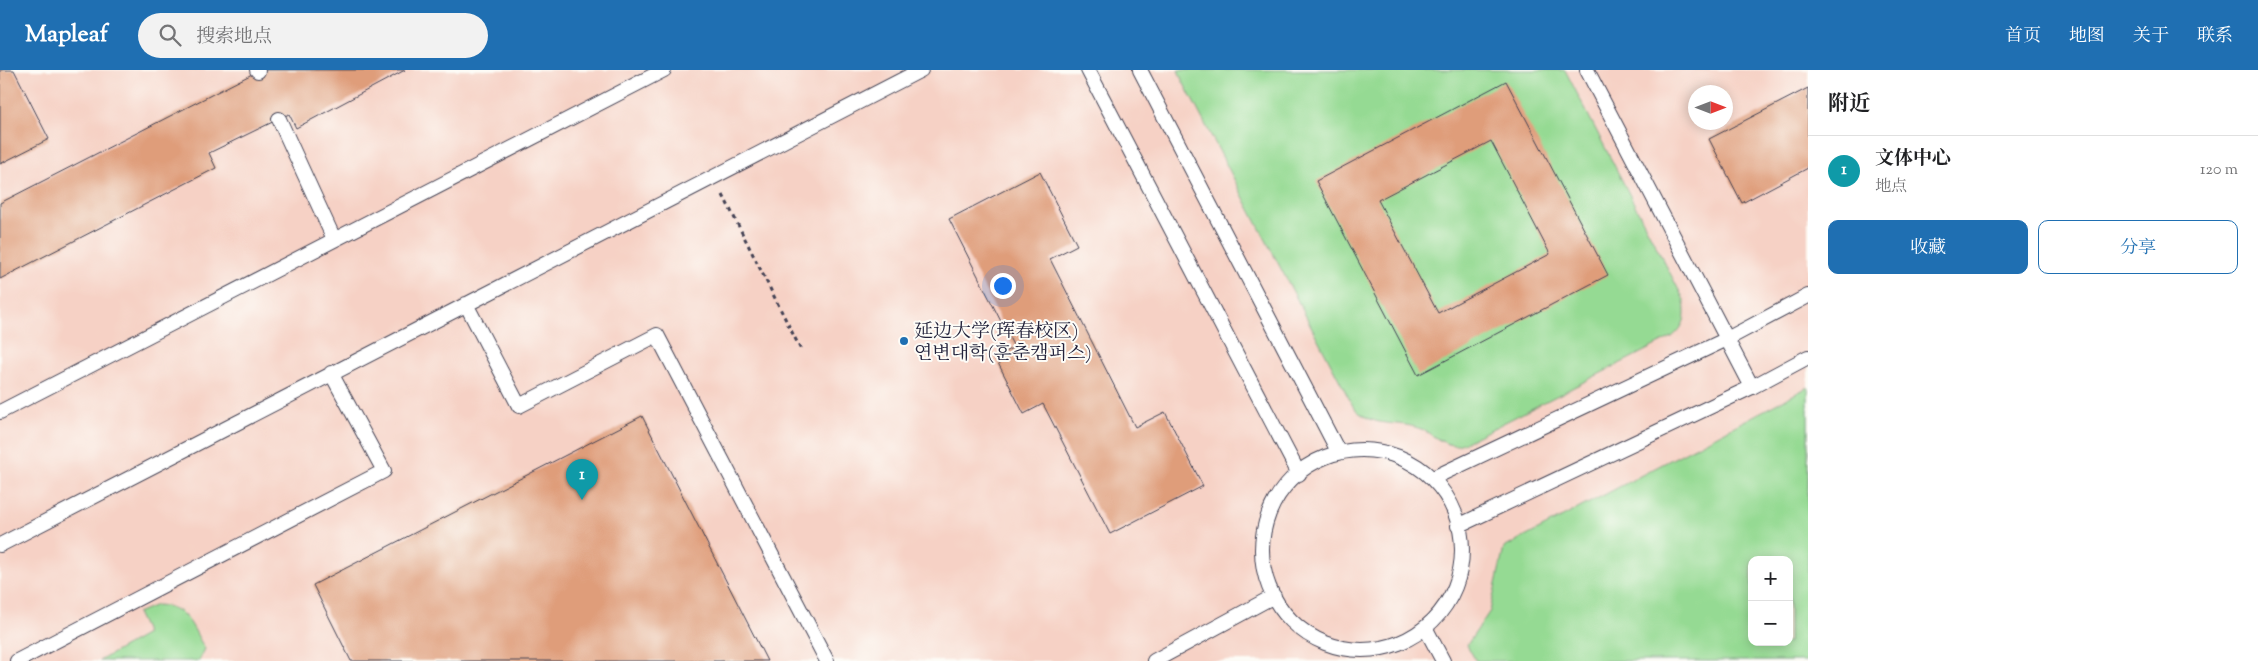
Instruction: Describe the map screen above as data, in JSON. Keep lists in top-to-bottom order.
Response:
{
  "places": ["延边大学(珲春校区) 연변대학(훈춘캠퍼스)"],
  "north": "right",
  "page": {
    "header": "Mapleaf",
    "search": "搜索地点",
    "nav": [
      "首页",
      "地图",
      "关于",
      "联系"
    ],
    "heading": "附近",
    "list": [
      {
        "mark": "1",
        "name": "文体中心",
        "note": "地点",
        "value": "120 m"
      }
    ],
    "buttons": ["收藏", "分享"],
    "pins": "1",
    "map_buttons": ["+", "−"]
  }
}
